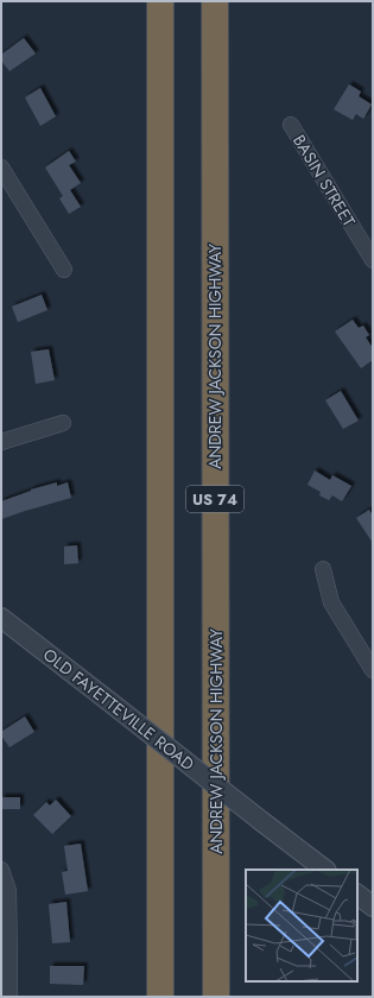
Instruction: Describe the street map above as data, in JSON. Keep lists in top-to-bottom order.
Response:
{
  "streets": {
    "highway": ["ANDREW JACKSON HIGHWAY", "US 74"],
    "street": ["BASIN STREET", "OLD FAYETTEVILLE ROAD"]
  }
}
